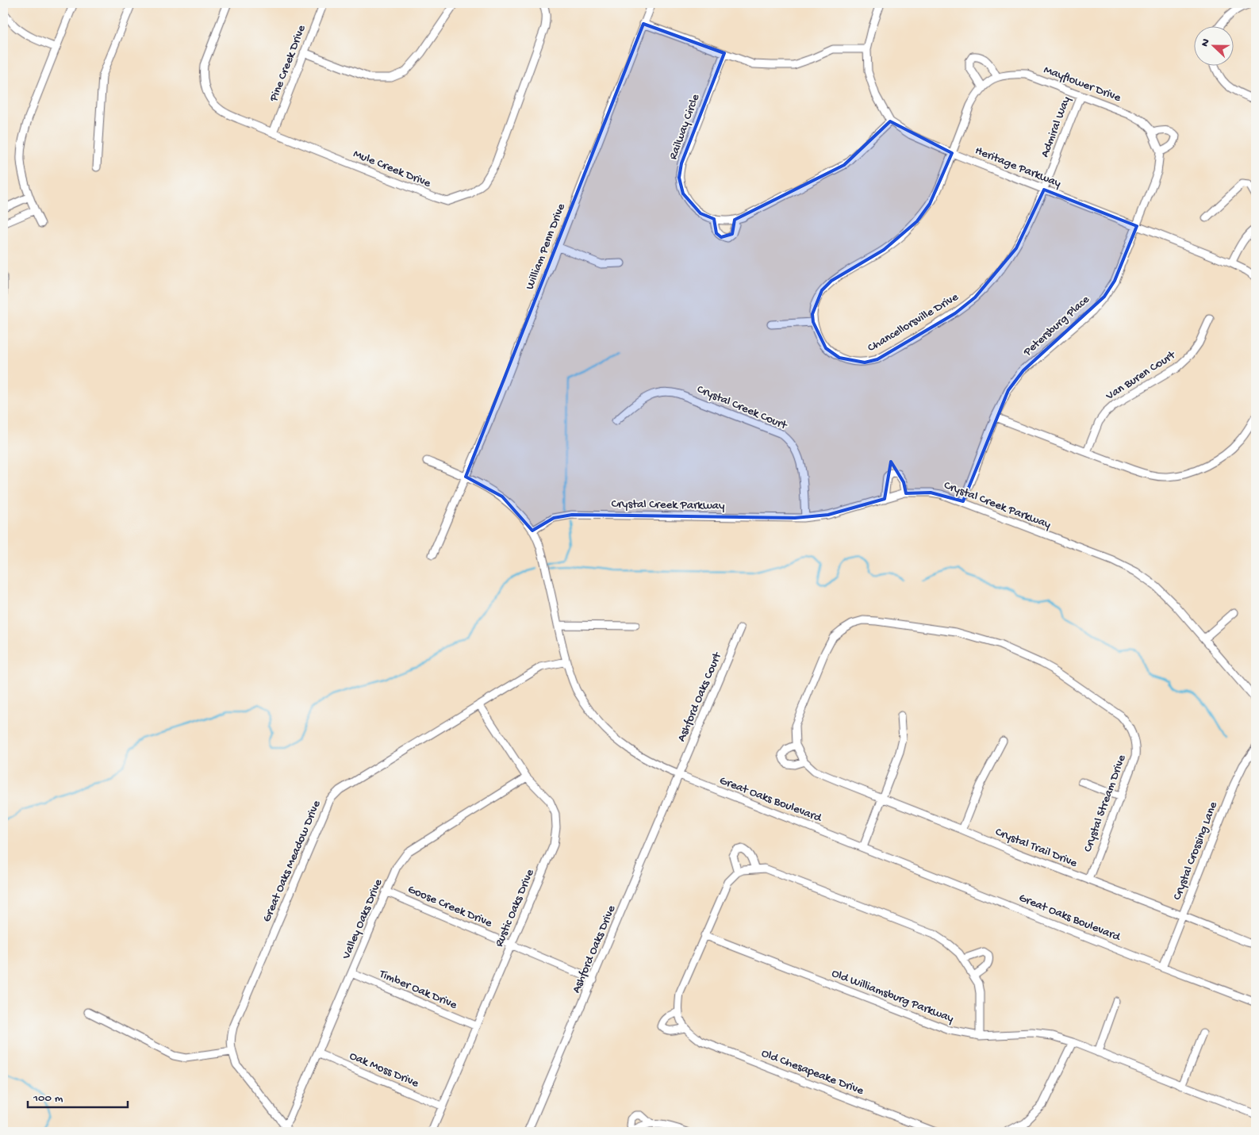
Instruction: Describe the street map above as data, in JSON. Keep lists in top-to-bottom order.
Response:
{
  "streets": {
    "street": [
      "Pine Creek Drive",
      "Mayflower Drive",
      "Railway Circle",
      "Admiral Way",
      "Heritage Parkway",
      "Mule Creek Drive",
      "William Penn Drive",
      "Chancellorsville Drive",
      "Petersburg Place",
      "Van Buren Court",
      "Crystal Creek Court",
      "Crystal Creek Parkway",
      "Ashford Oaks Court",
      "Great Oaks Boulevard",
      "Crystal Stream Drive",
      "Crystal Trail Drive",
      "Crystal Crossing Lane",
      "Great Oaks Meadow Drive",
      "Goose Creek Drive",
      "Rustic Oaks Drive",
      "Valley Oaks Drive",
      "Ashford Oaks Drive",
      "Timber Oak Drive",
      "Old Williamsburg Parkway",
      "Oak Moss Drive",
      "Old Chesapeake Drive"
    ]
  },
  "crossings": [
    ["Pine Creek Drive", "Mule Creek Drive"],
    ["Mayflower Drive", "Admiral Way"],
    ["Mayflower Drive", "Heritage Parkway"],
    ["Mayflower Drive", "Petersburg Place"],
    ["Railway Circle", "Heritage Parkway"],
    ["Admiral Way", "Heritage Parkway"],
    ["Admiral Way", "Chancellorsville Drive"],
    ["Heritage Parkway", "Chancellorsville Drive"],
    ["Heritage Parkway", "Petersburg Place"],
    ["William Penn Drive", "Great Oaks Boulevard"],
    ["Petersburg Place", "Crystal Creek Parkway"],
    ["Crystal Creek Court", "Crystal Creek Parkway"],
    ["Crystal Creek Parkway", "Great Oaks Boulevard"],
    ["Ashford Oaks Court", "Great Oaks Boulevard"],
    ["Ashford Oaks Court", "Ashford Oaks Drive"],
    ["Great Oaks Boulevard", "Crystal Crossing Lane"],
    ["Great Oaks Boulevard", "Great Oaks Meadow Drive"],
    ["Great Oaks Boulevard", "Ashford Oaks Drive"],
    ["Crystal Stream Drive", "Crystal Trail Drive"],
    ["Crystal Trail Drive", "Crystal Crossing Lane"],
    ["Great Oaks Meadow Drive", "Rustic Oaks Drive"],
    ["Great Oaks Meadow Drive", "Valley Oaks Drive"],
    ["Goose Creek Drive", "Rustic Oaks Drive"],
    ["Goose Creek Drive", "Valley Oaks Drive"],
    ["Goose Creek Drive", "Ashford Oaks Drive"],
    ["Rustic Oaks Drive", "Valley Oaks Drive"],
    ["Rustic Oaks Drive", "Timber Oak Drive"],
    ["Rustic Oaks Drive", "Oak Moss Drive"],
    ["Valley Oaks Drive", "Timber Oak Drive"],
    ["Valley Oaks Drive", "Oak Moss Drive"],
    ["Old Williamsburg Parkway", "Old Chesapeake Drive"]
  ],
  "scale_bar": "100 m",
  "north": "left"
}
